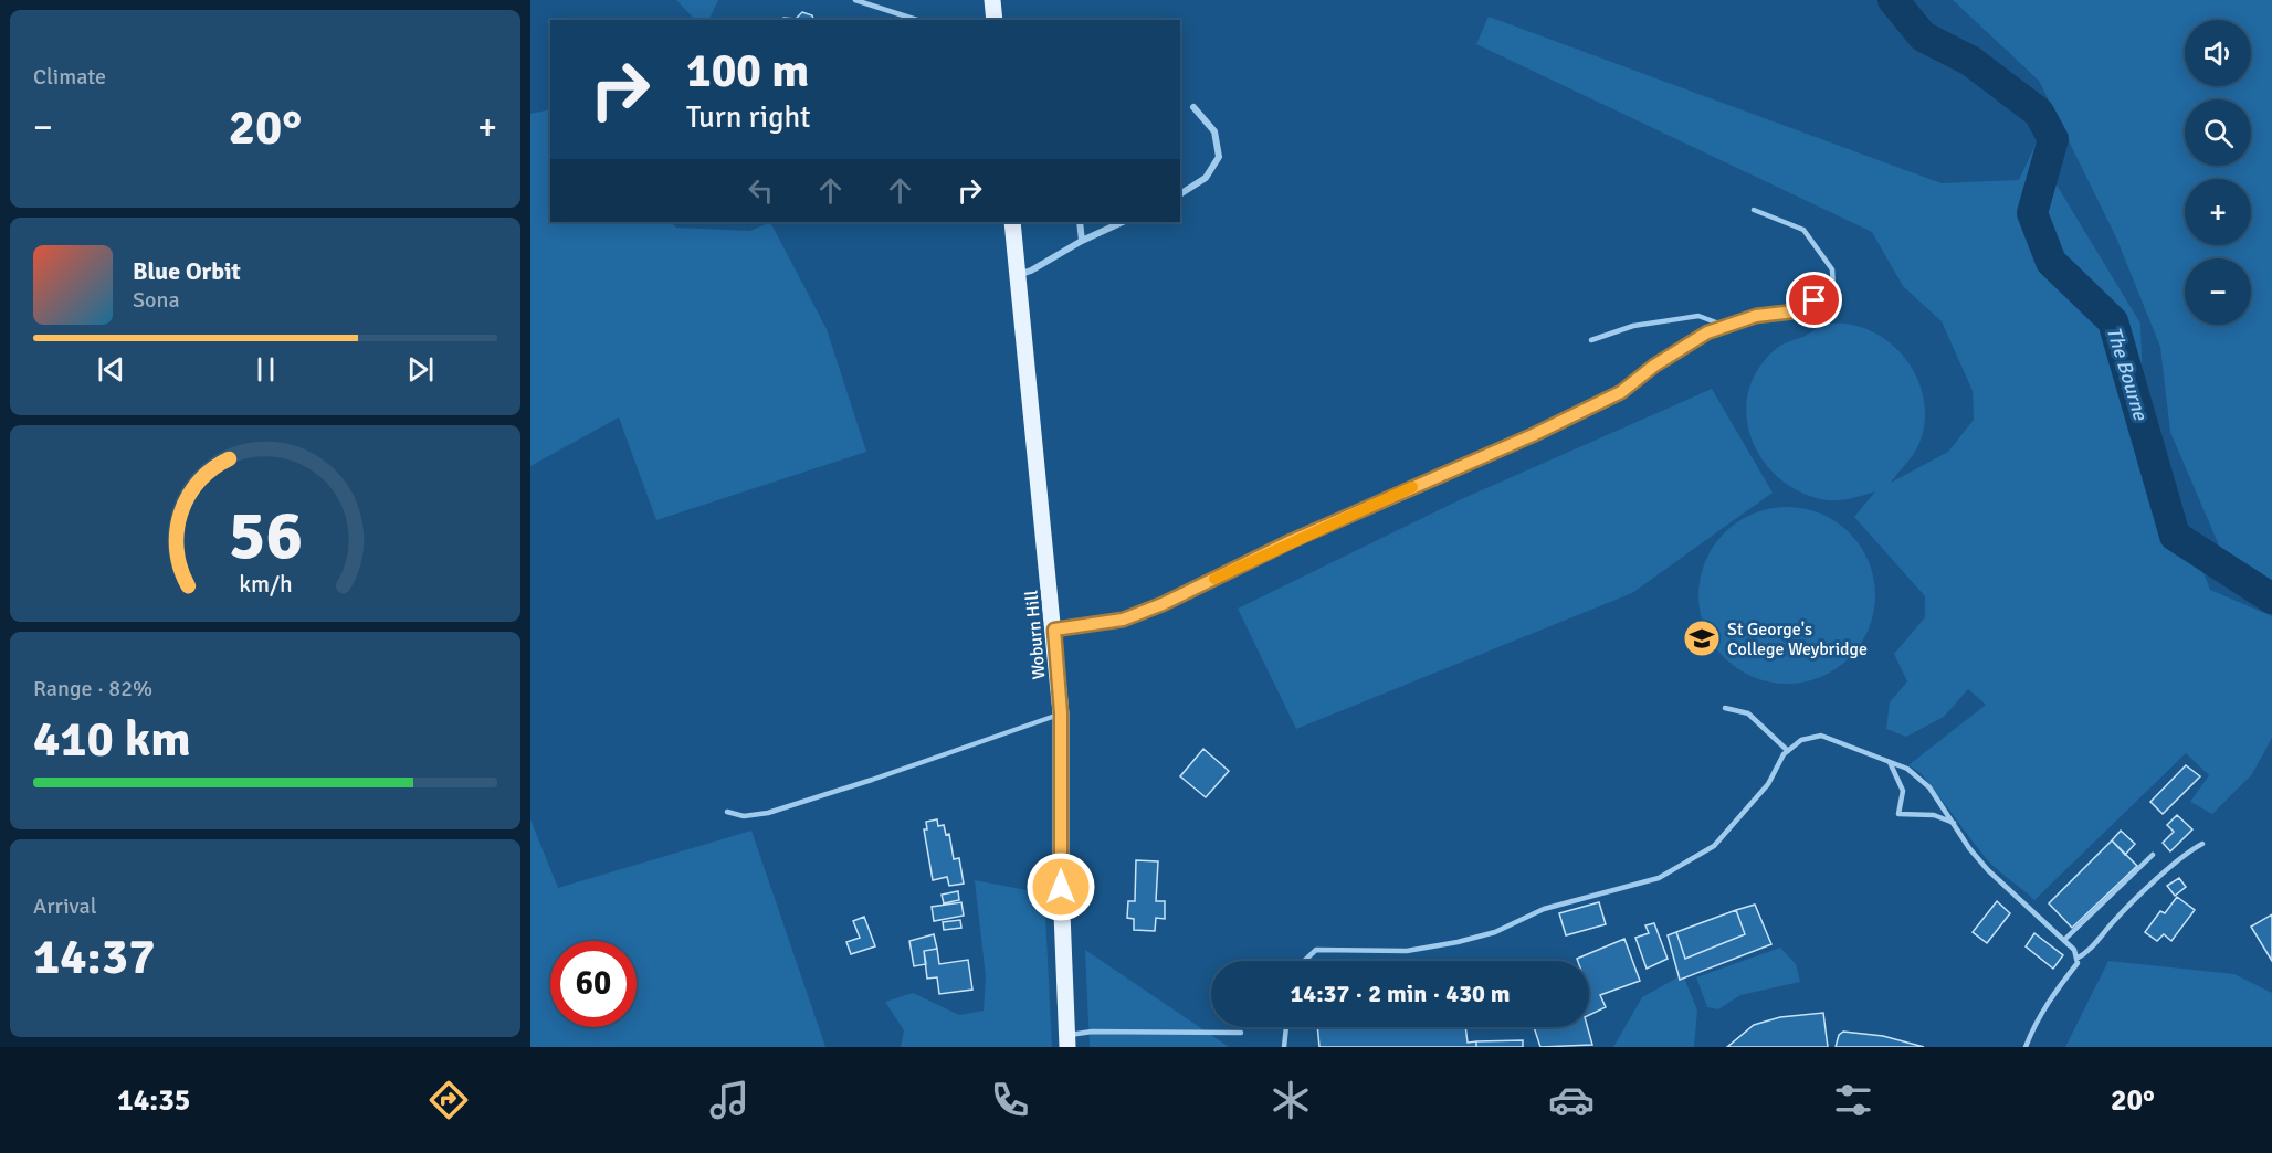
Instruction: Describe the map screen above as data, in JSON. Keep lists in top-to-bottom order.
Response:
{
  "streets": {
    "main road": ["Woburn Hill"]
  },
  "water": ["The Bourne"],
  "places": {
    "school or university": ["St George's College Weybridge"]
  },
  "page": {
    "tile": [
      "Climate",
      ["Range · 82%", "410 km"],
      ["Arrival", "14:37"]
    ],
    "map_buttons": ["+", "−"],
    "turn": ["100 m", "Turn right"],
    "heat": ["−", "20°", "+"],
    "song": ["Blue Orbit", "Sona"],
    "limit": "60",
    "trip": "14:37 · 2 min · 430 m",
    "tabs": ["14:35", "20°"],
    "gauge": ["56", "km/h"]
  }
}
